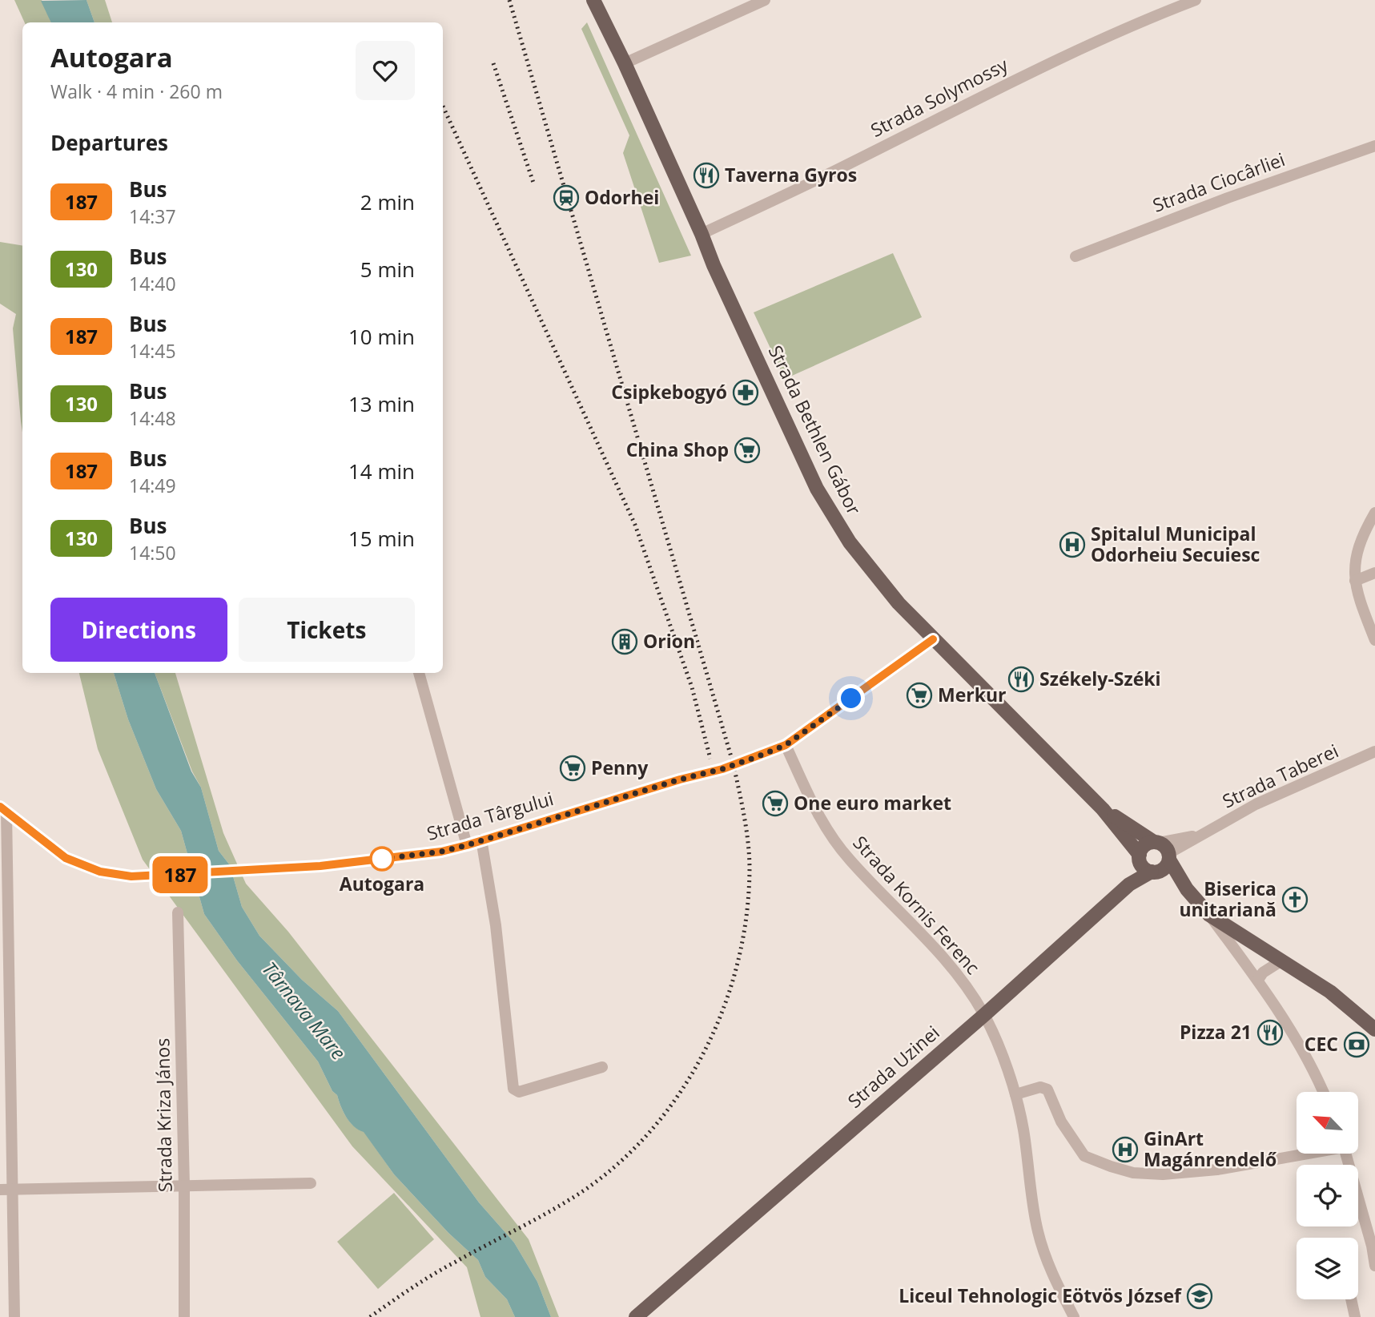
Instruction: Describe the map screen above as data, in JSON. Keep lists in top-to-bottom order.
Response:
{
  "streets": {
    "main road": ["Strada Bethlen Gábor", "Strada Uzinei"],
    "street": [
      "Strada Solymossy",
      "Strada Ciocârliei",
      "Strada Taberei",
      "Strada Târgului",
      "Strada Kornis Ferenc",
      "Strada Kriza János"
    ]
  },
  "crossings": [
    ["Strada Solymossy", "Strada Bethlen Gábor"],
    ["Strada Bethlen Gábor", "Strada Târgului"],
    ["Strada Târgului", "Strada Kornis Ferenc"],
    ["Strada Kornis Ferenc", "Strada Uzinei"]
  ],
  "water": ["Târnava Mare"],
  "places": {
    "restaurant": ["Taverna Gyros", "Székely-Széki", "Pizza 21"],
    "station": ["Odorhei"],
    "pharmacy": ["Csipkebogyó"],
    "supermarket": [
      "China Shop",
      "Merkur",
      "Penny",
      "One euro market"
    ],
    "hospital": ["Spitalul Municipal Odorheiu Secuiesc", "GinArt Magánrendelő"],
    "building": ["Orion"],
    "other": ["Autogara"],
    "church": ["Biserica unitariană"],
    "bank": ["CEC"],
    "school or university": ["Liceul Tehnologic Eötvös József"]
  },
  "lines": ["bus line 187"],
  "north": "top left",
  "page": {
    "on_map": "187",
    "heading": [
      ["Autogara", "Walk · 4 min · 260 m"],
      "Departures"
    ],
    "list": [
      {
        "mark": "187",
        "name": "Bus",
        "note": "14:37",
        "value": "2 min"
      },
      {
        "mark": "130",
        "name": "Bus",
        "note": "14:40",
        "value": "5 min"
      },
      {
        "mark": "187",
        "name": "Bus",
        "note": "14:45",
        "value": "10 min"
      },
      {
        "mark": "130",
        "name": "Bus",
        "note": "14:48",
        "value": "13 min"
      },
      {
        "mark": "187",
        "name": "Bus",
        "note": "14:49",
        "value": "14 min"
      },
      {
        "mark": "130",
        "name": "Bus",
        "note": "14:50",
        "value": "15 min"
      }
    ],
    "buttons": ["Directions", "Tickets"]
  }
}
